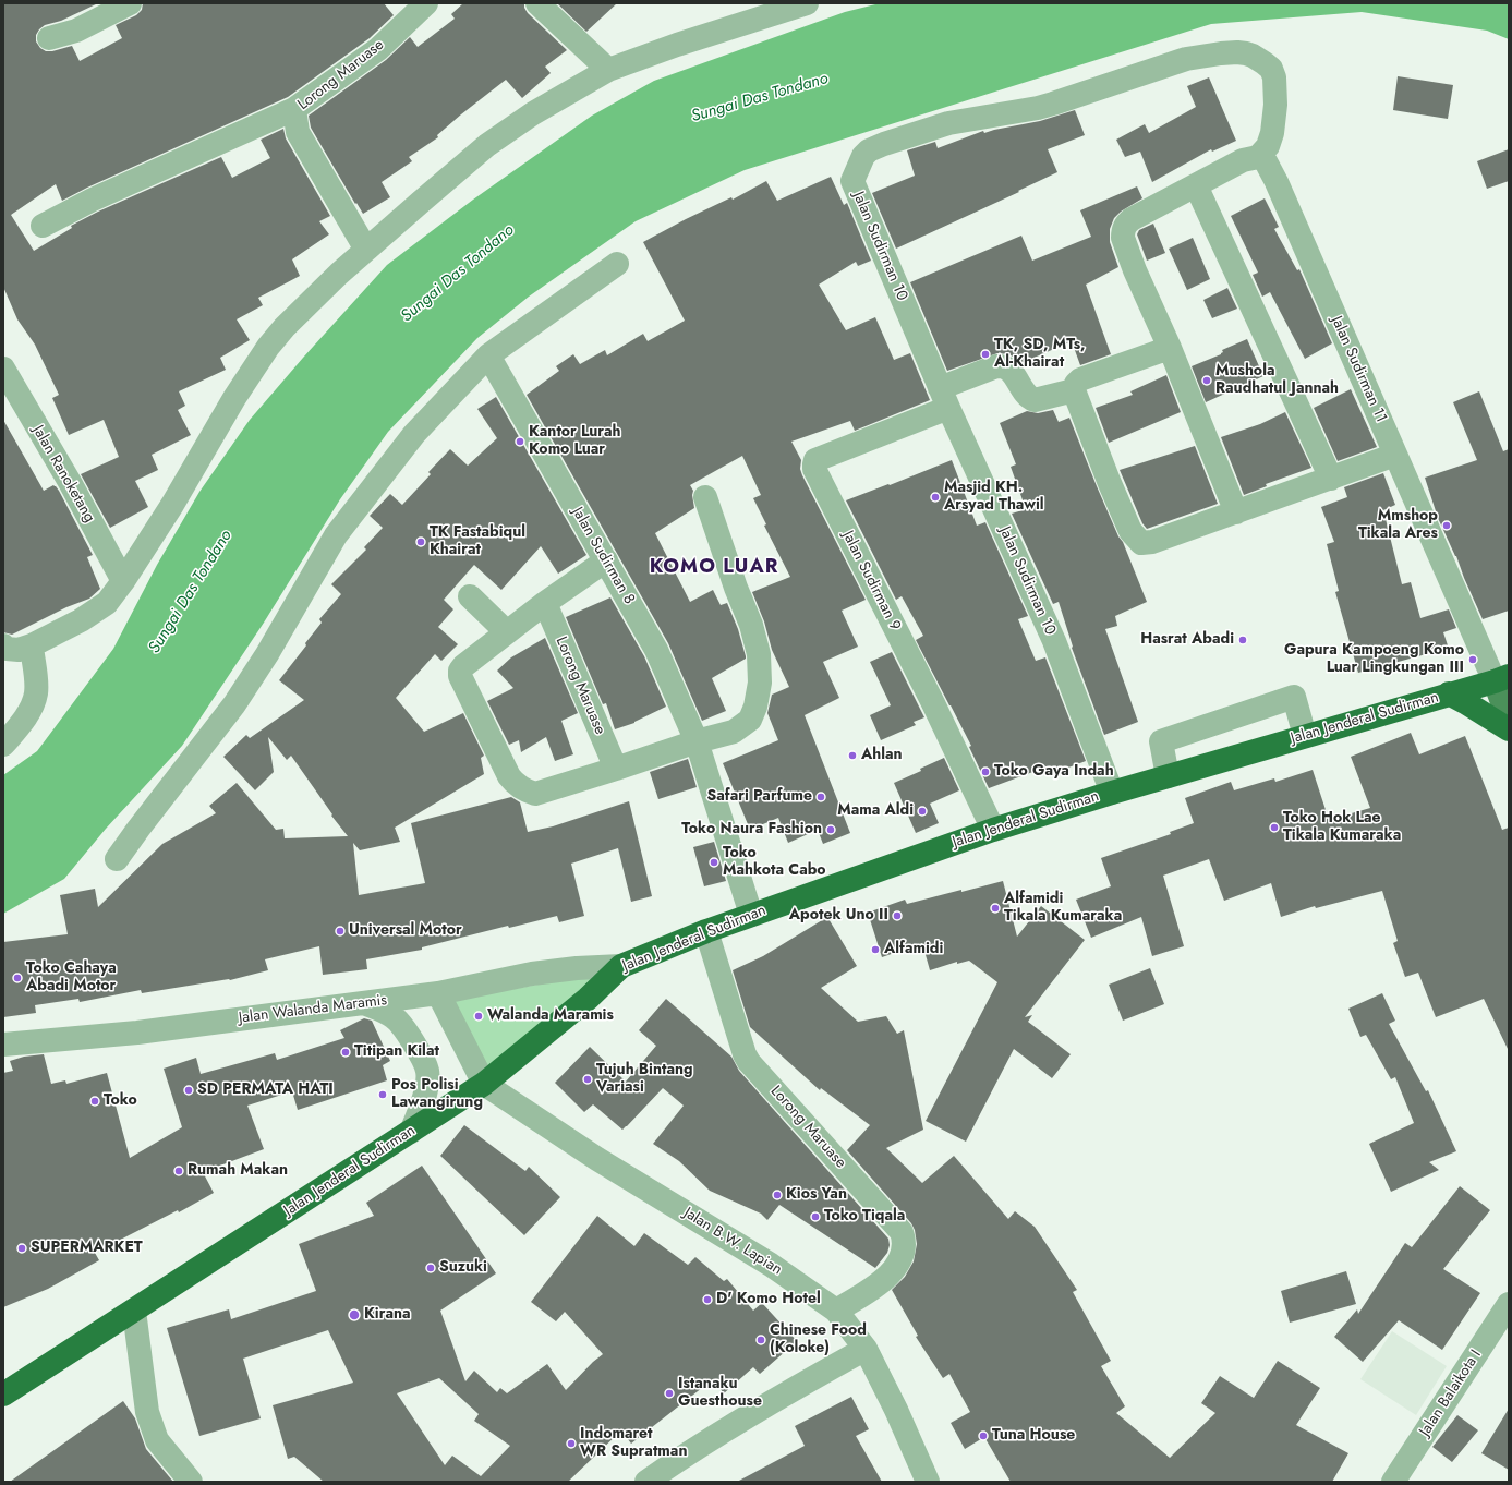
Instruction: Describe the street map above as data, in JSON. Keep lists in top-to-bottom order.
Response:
{
  "streets": {
    "highway": ["Jalan Jenderal Sudirman"],
    "street": [
      "Lorong Maruase",
      "Jalan Sudirman 10",
      "Jalan Sudirman 11",
      "Jalan Ranoketang",
      "Jalan Sudirman 8",
      "Jalan Sudirman 9",
      "Jalan Walanda Maramis",
      "Jalan B.W. Lapian",
      "Jalan Balaikota I"
    ]
  },
  "crossings": [
    ["Lorong Maruase", "Jalan Jenderal Sudirman"],
    ["Lorong Maruase", "Jalan B.W. Lapian"],
    ["Jalan Sudirman 10", "Jalan Sudirman 11"],
    ["Jalan Sudirman 10", "Jalan Sudirman 9"],
    ["Jalan Sudirman 10", "Jalan Jenderal Sudirman"],
    ["Jalan Sudirman 11", "Jalan Jenderal Sudirman"],
    ["Jalan Sudirman 8", "Jalan Jenderal Sudirman"],
    ["Jalan Sudirman 9", "Jalan Jenderal Sudirman"],
    ["Jalan Jenderal Sudirman", "Jalan Walanda Maramis"],
    ["Jalan Jenderal Sudirman", "Jalan B.W. Lapian"]
  ],
  "districts": ["KOMO LUAR"],
  "water": ["Sungai Das Tondano"],
  "places": [
    "TK, SD, MTs, Al-Khairat",
    "Mushola Raudhatul Jannah",
    "Kantor Lurah Komo Luar",
    "Masjid KH. Arsyad Thawil",
    "Mmshop Tikala Ares",
    "TK Fastabiqul Khairat",
    "Hasrat Abadi",
    "Gapura Kampoeng Komo Luar Lingkungan III",
    "Ahlan",
    "Toko Gaya Indah",
    "Safari Parfume",
    "Mama Aldi",
    "Toko Hok Lae Tikala Kumaraka",
    "Toko Naura Fashion",
    "Toko Mahkota Cabo",
    "Alfamidi Tikala Kumaraka",
    "Apotek Uno II",
    "Universal Motor",
    "Alfamidi",
    "Toko Cahaya Abadi Motor",
    "Walanda Maramis",
    "Titipan Kilat",
    "Tujuh Bintang Variasi",
    "SD PERMATA HATI",
    "Pos Polisi Lawangirung",
    "Toko",
    "Rumah Makan",
    "Kios Yan",
    "Toko Tiqala",
    "SUPERMARKET",
    "Suzuki",
    "D' Komo Hotel",
    "Kirana",
    "Chinese Food (Koloke)",
    "Istanaku Guesthouse",
    "Tuna House",
    "Indomaret WR Supratman"
  ]
}
